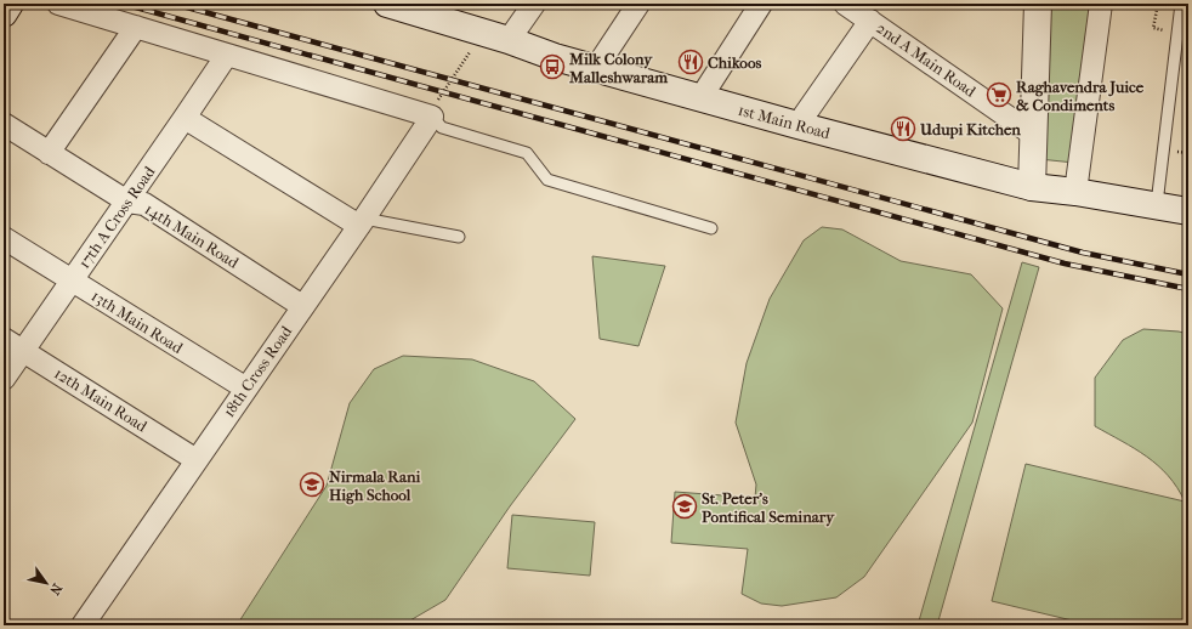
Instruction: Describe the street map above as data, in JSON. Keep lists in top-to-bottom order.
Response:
{
  "streets": {
    "main road": ["1st Main Road"],
    "street": [
      "2nd A Main Road",
      "17th A Cross Road",
      "14th Main Road",
      "13th Main Road",
      "18th Cross Road",
      "12th Main Road"
    ]
  },
  "crossings": [
    ["17th A Cross Road", "14th Main Road"],
    ["17th A Cross Road", "13th Main Road"],
    ["17th A Cross Road", "12th Main Road"],
    ["14th Main Road", "18th Cross Road"],
    ["13th Main Road", "18th Cross Road"],
    ["18th Cross Road", "12th Main Road"]
  ],
  "places": {
    "restaurant": ["Chikoos", "Udupi Kitchen"],
    "bus stop": ["Milk Colony Malleshwaram"],
    "supermarket": ["Raghavendra Juice & Condiments"],
    "school or university": ["Nirmala Rani High School", "St. Peter's Pontifical Seminary"]
  },
  "north": "bottom right"
}
